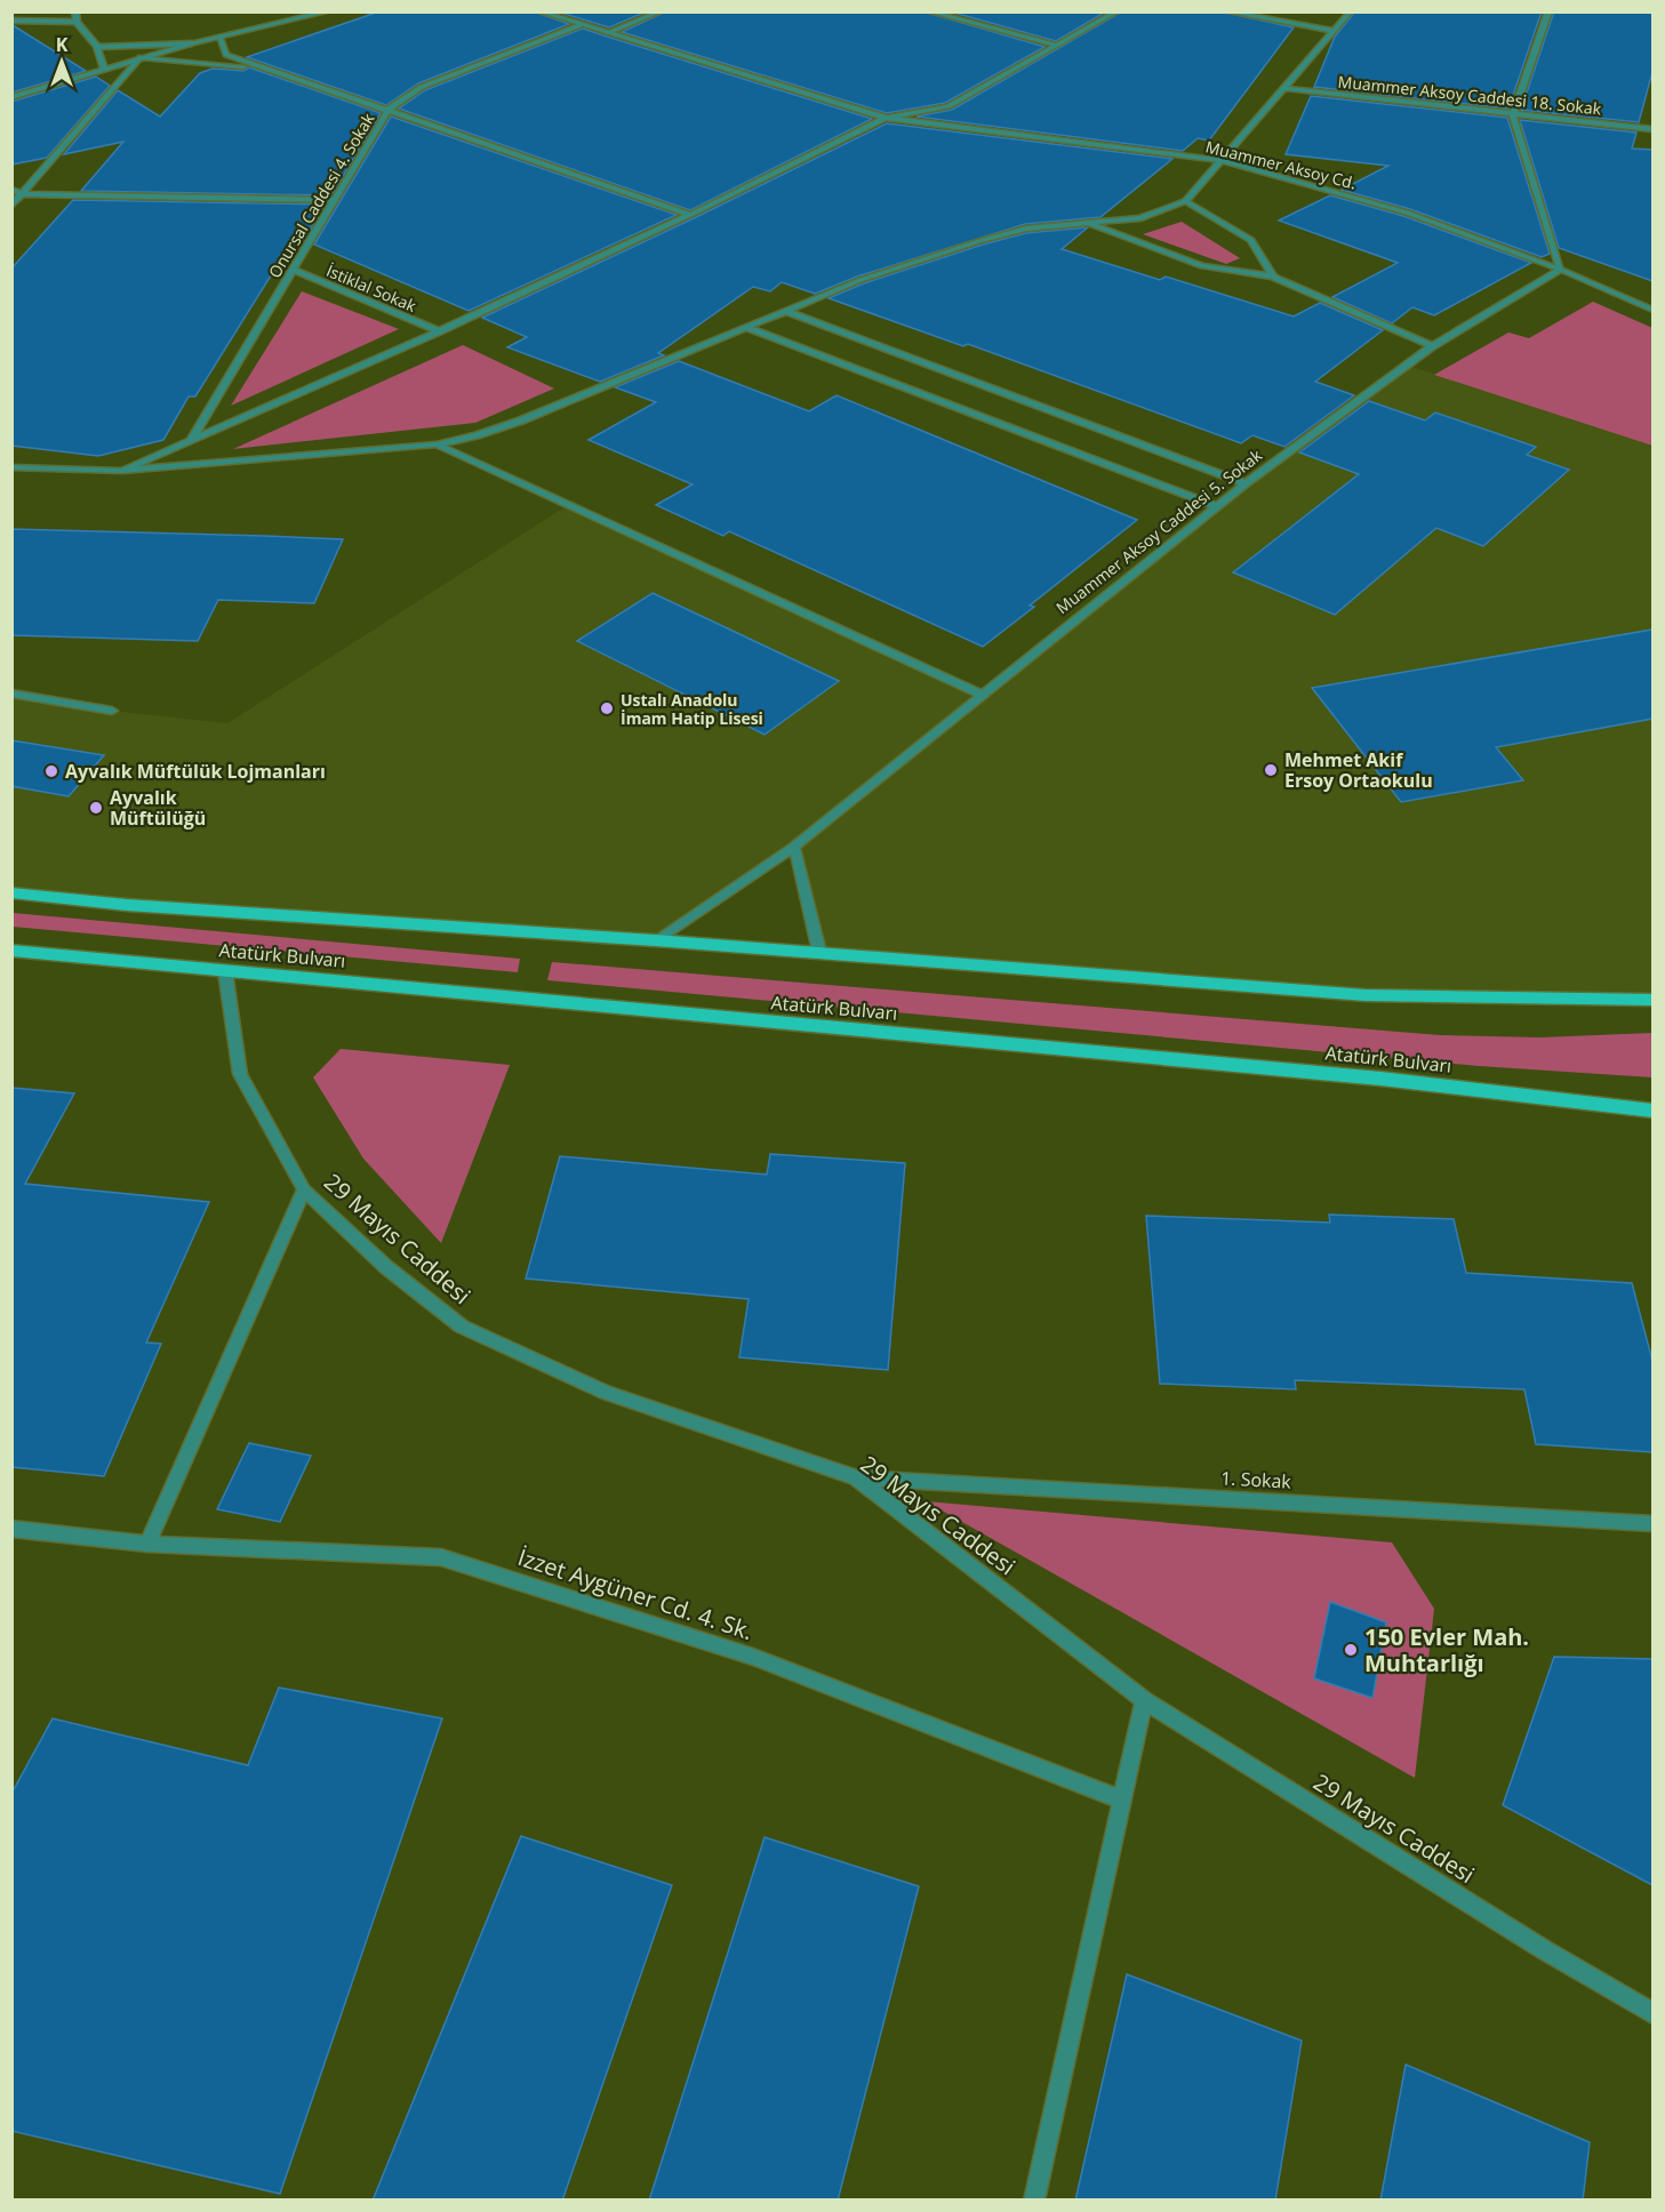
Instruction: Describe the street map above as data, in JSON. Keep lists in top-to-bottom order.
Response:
{
  "streets": {
    "main road": ["Atatürk Bulvarı"],
    "street": [
      "Muammer Aksoy Caddesi 18. Sokak",
      "Muammer Aksoy Cd.",
      "Onursal Caddesi 4. Sokak",
      "İstiklal Sokak",
      "Muammer Aksoy Caddesi 5. Sokak",
      "29 Mayıs Caddesi",
      "1. Sokak",
      "İzzet Aygüner Cd. 4. Sk."
    ]
  },
  "crossings": [
    ["Muammer Aksoy Cd.", "Onursal Caddesi 4. Sokak"],
    ["Muammer Aksoy Cd.", "Muammer Aksoy Caddesi 5. Sokak"],
    ["Onursal Caddesi 4. Sokak", "İstiklal Sokak"],
    ["Muammer Aksoy Caddesi 5. Sokak", "Atatürk Bulvarı"],
    ["Atatürk Bulvarı", "29 Mayıs Caddesi"],
    ["29 Mayıs Caddesi", "1. Sokak"]
  ],
  "places": [
    "Ustalı Anadolu İmam Hatip Lisesi",
    "Mehmet Akif Ersoy Ortaokulu",
    "Ayvalık Müftülük Lojmanları",
    "Ayvalık Müftülüğü",
    "150 Evler Mah. Muhtarlığı"
  ],
  "north": "top"
}
